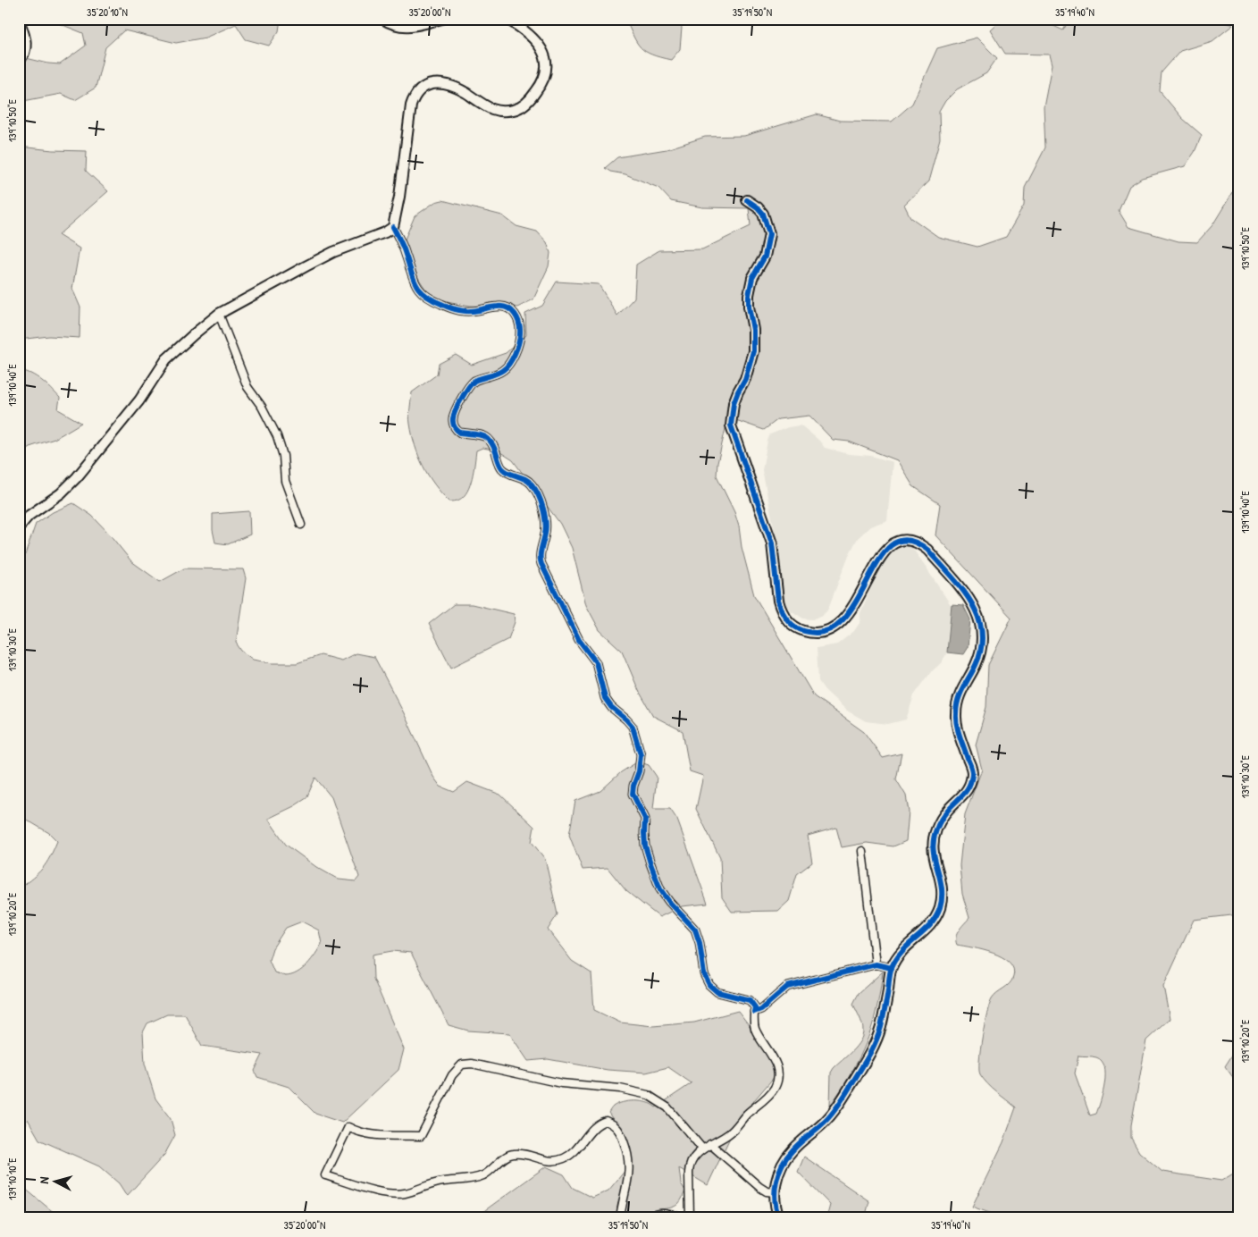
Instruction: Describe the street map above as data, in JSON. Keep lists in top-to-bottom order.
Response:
{
  "north": "left",
  "coordinates": [
    "35°20'10\"N",
    "35°20'00\"N",
    "35°19'50\"N",
    "35°19'40\"N",
    "139°10'50\"E",
    "139°10'40\"E",
    "139°10'30\"E",
    "139°10'20\"E",
    "139°10'10\"E"
  ]
}
